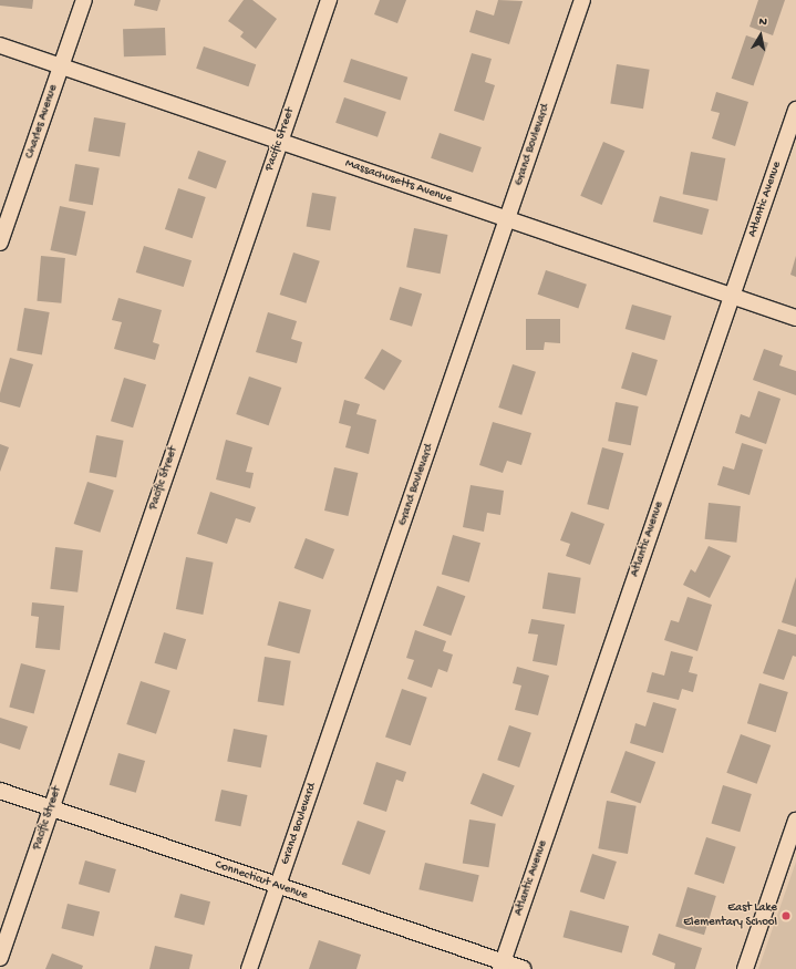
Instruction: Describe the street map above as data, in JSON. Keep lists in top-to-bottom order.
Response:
{
  "streets": {
    "street": [
      "Charles Avenue",
      "Pacific Street",
      "Grand Boulevard",
      "Massachusetts Avenue",
      "Atlantic Avenue",
      "Connecticut Avenue"
    ]
  },
  "crossings": [
    ["Charles Avenue", "Massachusetts Avenue"],
    ["Pacific Street", "Massachusetts Avenue"],
    ["Pacific Street", "Connecticut Avenue"],
    ["Grand Boulevard", "Massachusetts Avenue"],
    ["Grand Boulevard", "Connecticut Avenue"],
    ["Massachusetts Avenue", "Atlantic Avenue"],
    ["Atlantic Avenue", "Connecticut Avenue"]
  ],
  "places": ["East Lake Elementary School"],
  "north": "top"
}
